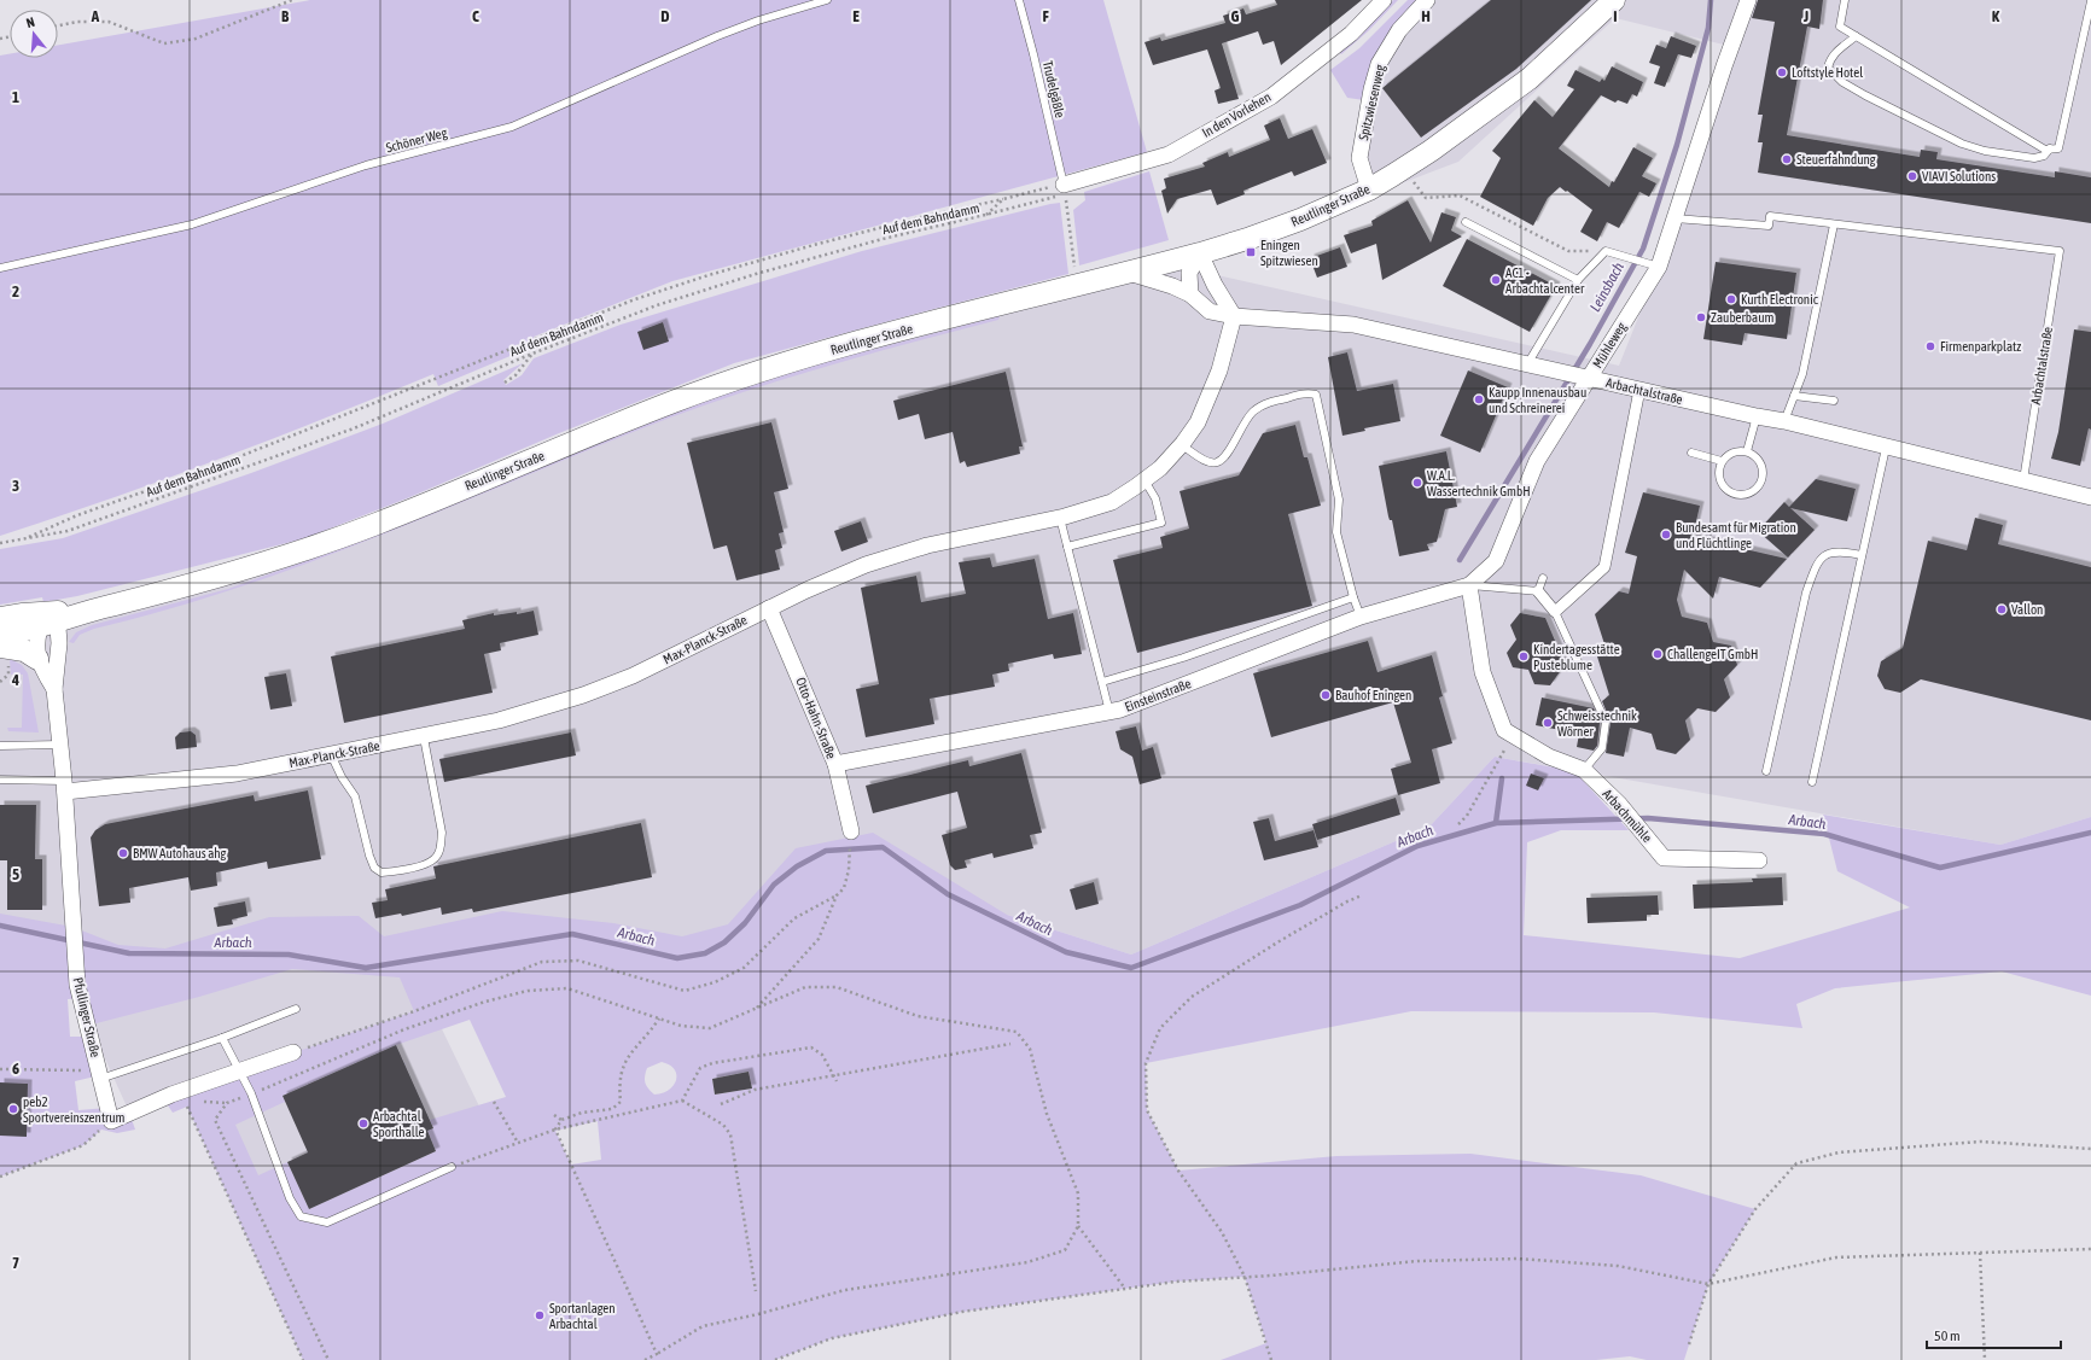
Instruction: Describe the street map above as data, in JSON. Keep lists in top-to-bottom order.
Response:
{
  "streets": {
    "main road": ["Reutlinger Straße"],
    "street": [
      "Spitzwiesenweg",
      "In den Vorlehen",
      "Mühleweg",
      "Arbachtalstraße",
      "Max-Planck-Straße",
      "Einsteinstraße",
      "Otto-Hahn-Straße",
      "Arbachmühle",
      "Pfullinger Straße"
    ],
    "lane": ["Trudelgäßle", "Schöner Weg"],
    "path": ["Auf dem Bahndamm"]
  },
  "crossings": [
    ["Trudelgäßle", "In den Vorlehen"],
    ["Trudelgäßle", "Auf dem Bahndamm"],
    ["Spitzwiesenweg", "Reutlinger Straße"],
    ["In den Vorlehen", "Auf dem Bahndamm"],
    ["Reutlinger Straße", "Arbachtalstraße"],
    ["Reutlinger Straße", "Pfullinger Straße"],
    ["Mühleweg", "Arbachtalstraße"],
    ["Mühleweg", "Einsteinstraße"],
    ["Arbachtalstraße", "Max-Planck-Straße"],
    ["Max-Planck-Straße", "Otto-Hahn-Straße"],
    ["Max-Planck-Straße", "Pfullinger Straße"],
    ["Einsteinstraße", "Otto-Hahn-Straße"]
  ],
  "water": ["Leinsbach", "Arbach"],
  "places": {
    "other": [
      "Loftstyle Hotel",
      "Steuerfahndung",
      "VIAVI Solutions",
      "AC1 - Arbachtalcenter",
      "Kurth Electronic",
      "Zauberbaum",
      "Firmenparkplatz",
      "Kaupp Innenausbau und Schreinerei",
      "W.A.L. Wassertechnik GmbH",
      "Bundesamt für Migration und Flüchtlinge",
      "Vallon",
      "ChallengeIT GmbH",
      "Kindertagesstätte Pusteblume",
      "Bauhof Eningen",
      "Schweisstechnik Wörner",
      "BMW Autohaus ahg",
      "peb2 Sportvereinszentrum",
      "Arbachtal Sporthalle",
      "Sportanlagen Arbachtal"
    ],
    "transit": ["Eningen Spitzwiesen"]
  },
  "scale_bar": "50 m",
  "north": "top",
  "grid": {
    "columns": [
      "A",
      "B",
      "C",
      "D",
      "E",
      "F",
      "G",
      "H",
      "I",
      "J",
      "K"
    ],
    "rows": [
      "1",
      "2",
      "3",
      "4",
      "5",
      "6",
      "7"
    ]
  }
}
